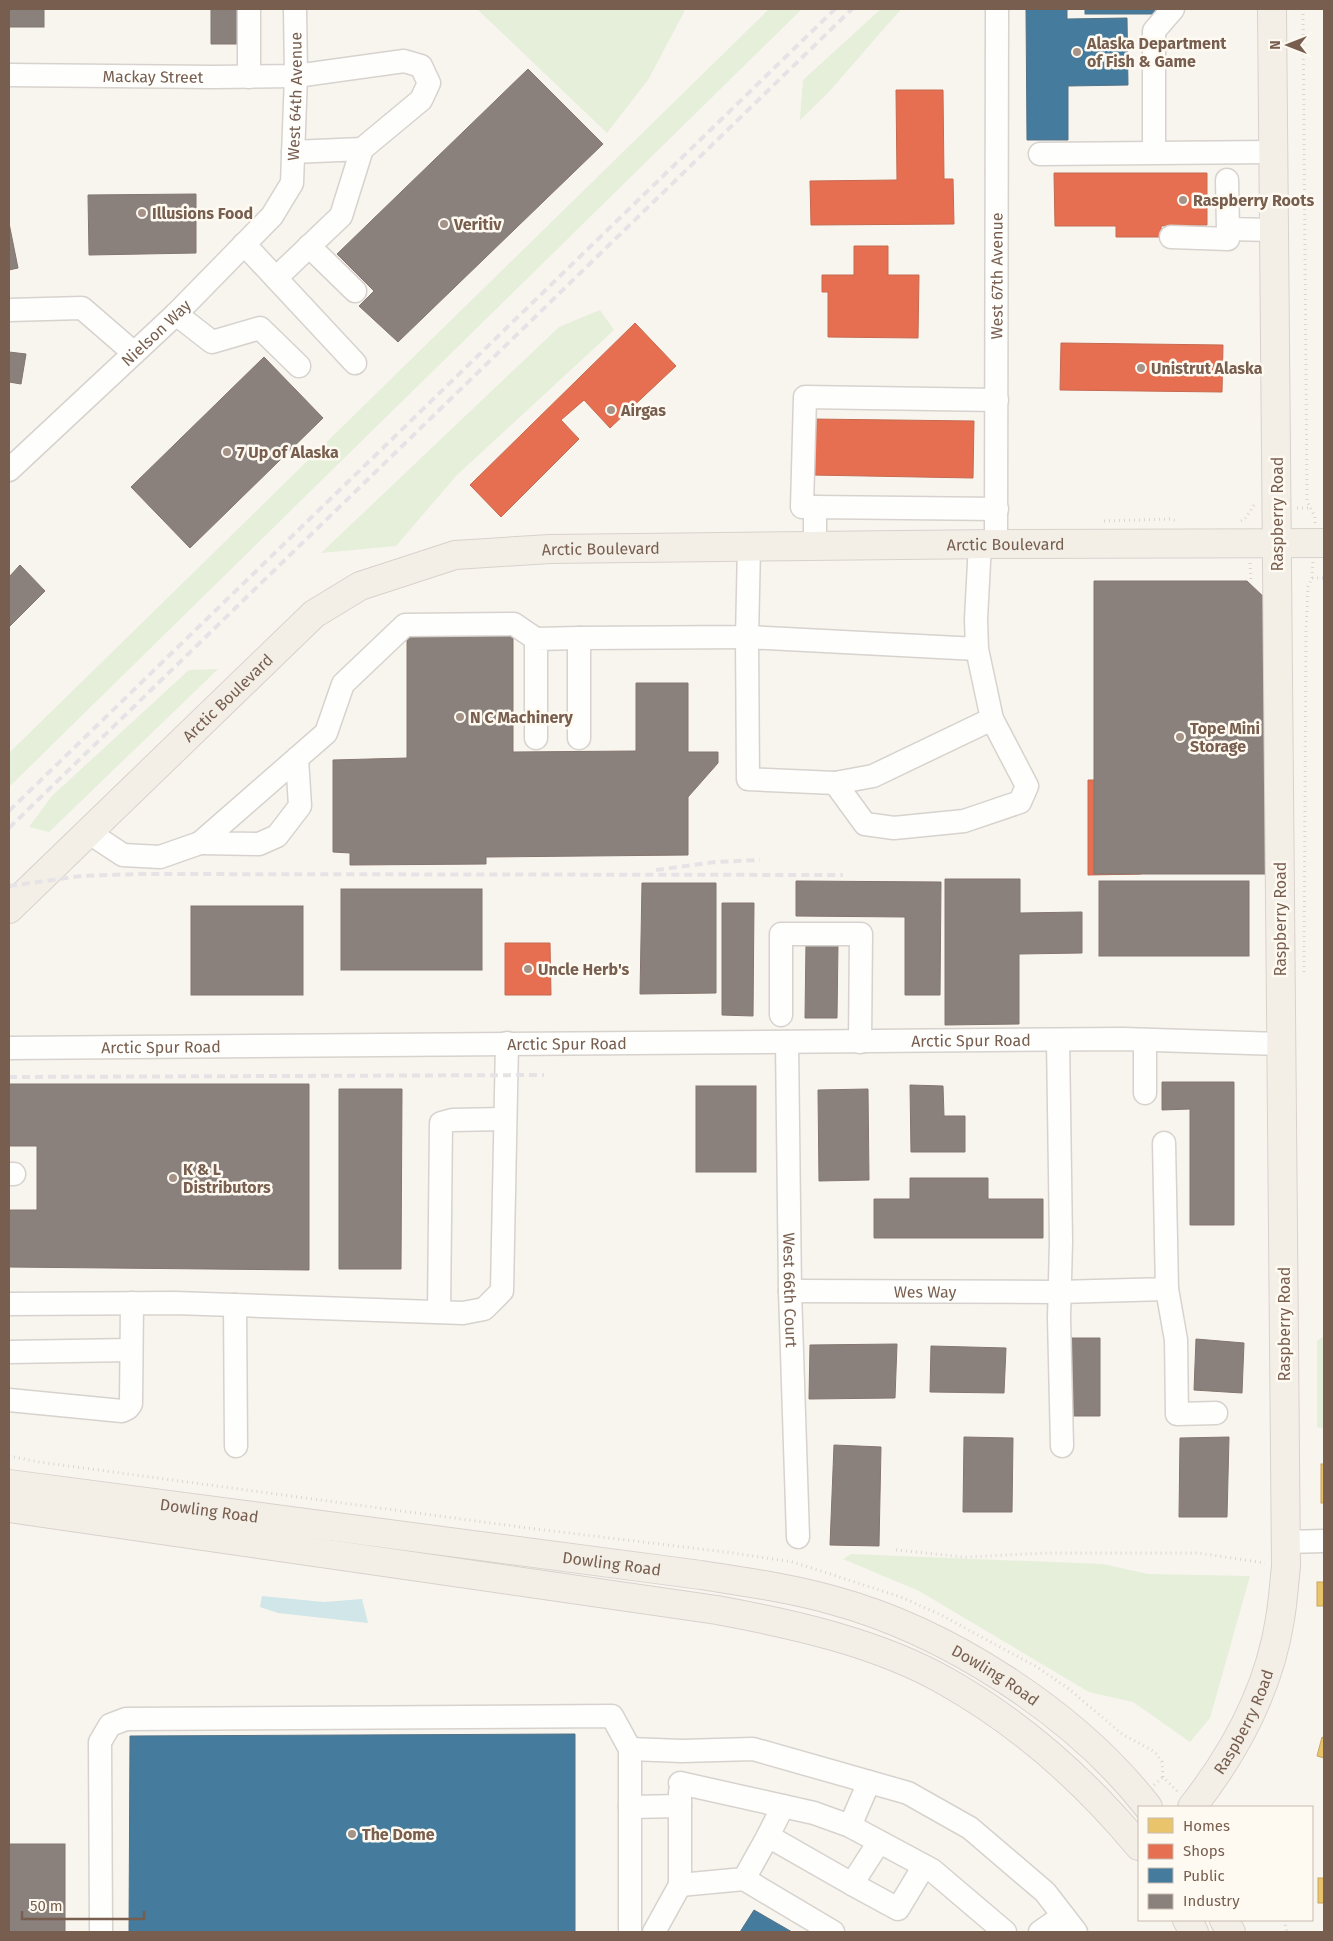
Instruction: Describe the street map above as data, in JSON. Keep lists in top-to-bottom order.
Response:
{
  "streets": {
    "main road": ["Raspberry Road", "Arctic Boulevard", "Dowling Road"],
    "street": [
      "Mackay Street",
      "West 64th Avenue",
      "West 67th Avenue",
      "Nielson Way",
      "Arctic Spur Road",
      "West 66th Court",
      "Wes Way"
    ]
  },
  "crossings": [
    ["Mackay Street", "West 64th Avenue"],
    ["West 64th Avenue", "Nielson Way"],
    ["West 67th Avenue", "Arctic Boulevard"],
    ["Raspberry Road", "Arctic Boulevard"],
    ["Raspberry Road", "Arctic Spur Road"],
    ["Arctic Spur Road", "West 66th Court"],
    ["West 66th Court", "Wes Way"]
  ],
  "places": [
    "Alaska Department of Fish & Game",
    "Raspberry Roots",
    "Illusions Food",
    "Veritiv",
    "Unistrut Alaska",
    "Airgas",
    "7 Up of Alaska",
    "N C Machinery",
    "Tope Mini Storage",
    "Uncle Herb's",
    "K & L Distributors",
    "The Dome"
  ],
  "legend": [
    "Homes",
    "Shops",
    "Public",
    "Industry"
  ],
  "scale_bar": "50 m",
  "north": "left"
}
